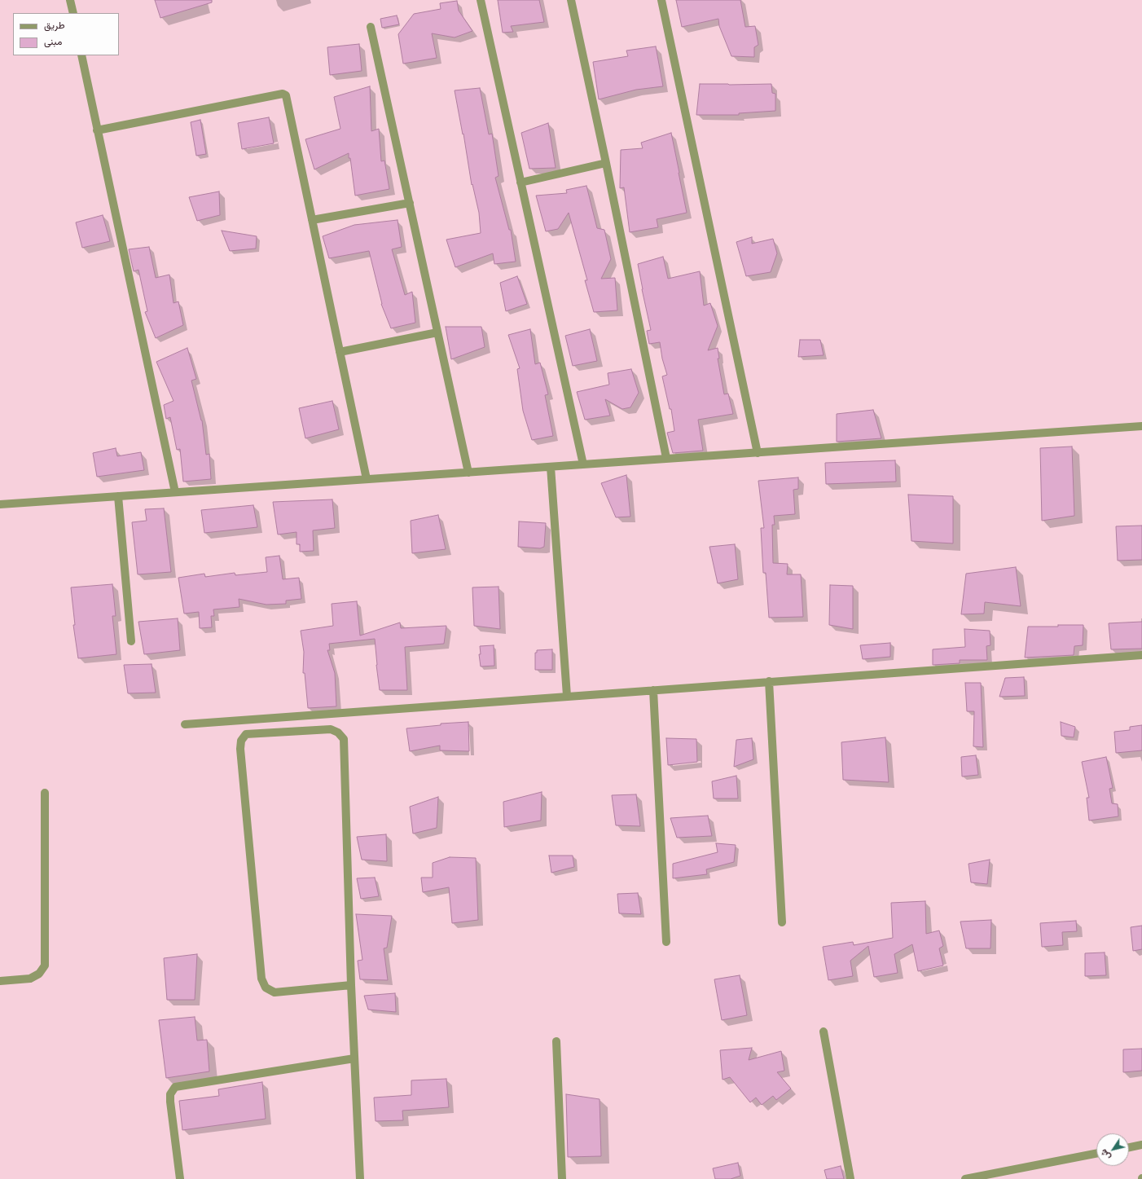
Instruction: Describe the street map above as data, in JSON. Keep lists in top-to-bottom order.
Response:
{
  "legend": ["طريق", "مبنى"],
  "north": "bottom left"
}
